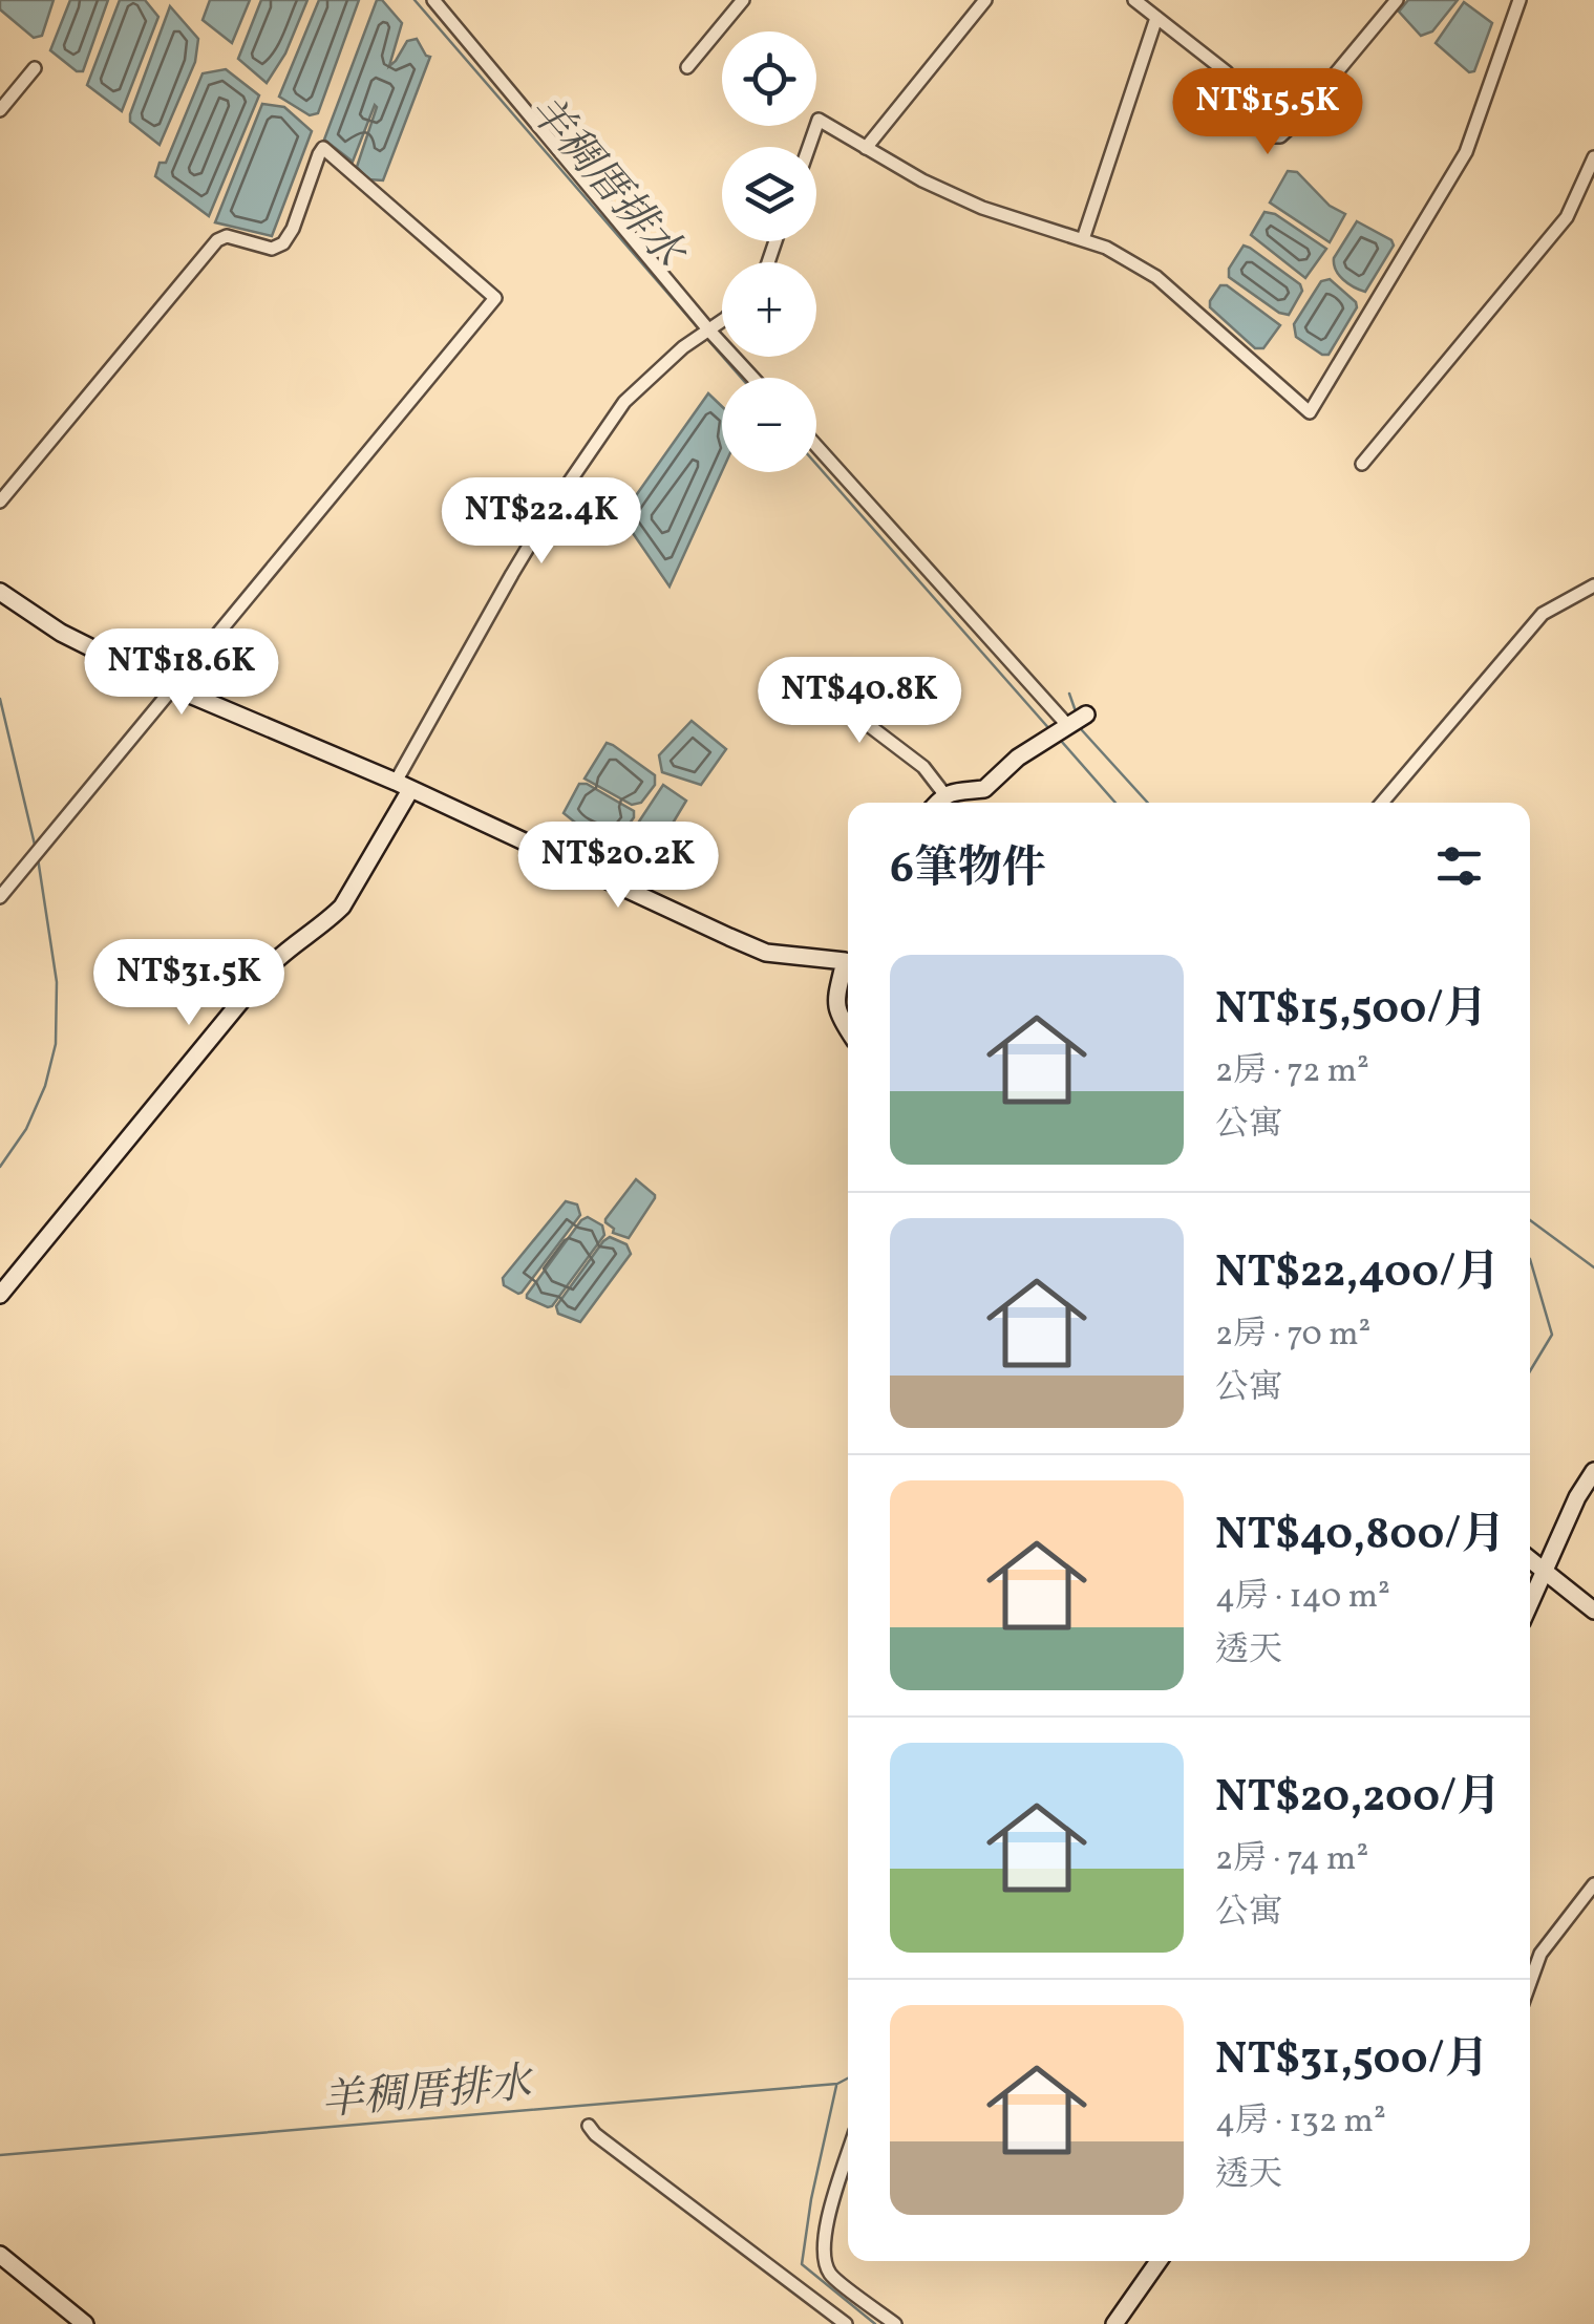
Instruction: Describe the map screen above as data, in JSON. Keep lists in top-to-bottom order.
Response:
{
  "water": ["羊稠厝排水"],
  "page": {
    "map_buttons": ["+", "−"],
    "price": [
      "NT$15.5K",
      "NT$22.4K",
      "NT$18.6K",
      "NT$40.8K",
      "NT$20.2K",
      "NT$31.5K"
    ],
    "heading": "6筆物件",
    "list": [
      {
        "name": "NT$15,500/月",
        "note": "2房 · 72 m² · 公寓"
      },
      {
        "name": "NT$22,400/月",
        "note": "2房 · 70 m² · 公寓"
      },
      {
        "name": "NT$40,800/月",
        "note": "4房 · 140 m² · 透天"
      },
      {
        "name": "NT$20,200/月",
        "note": "2房 · 74 m² · 公寓"
      },
      {
        "name": "NT$31,500/月",
        "note": "4房 · 132 m² · 透天"
      }
    ]
  }
}
